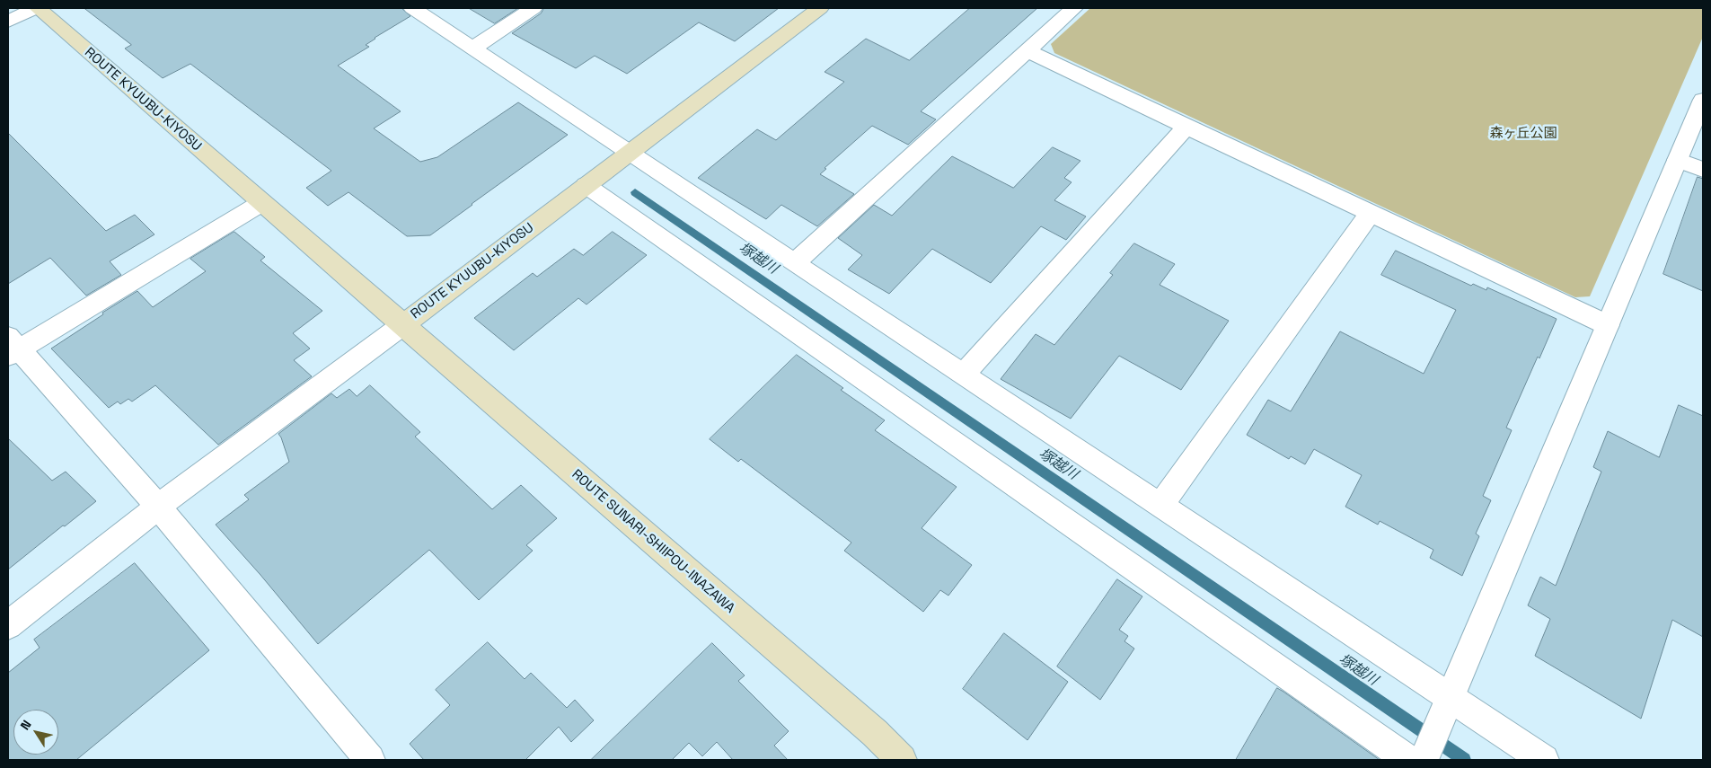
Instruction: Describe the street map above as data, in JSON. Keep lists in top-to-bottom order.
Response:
{
  "streets": {
    "main road": ["ROUTE KYUUBU-KIYOSU", "ROUTE SUNARI-SHIIPOU-INAZAWA"]
  },
  "crossings": [
    ["ROUTE KYUUBU-KIYOSU", "ROUTE SUNARI-SHIIPOU-INAZAWA"]
  ],
  "water": ["塚越川"],
  "parks": ["森ヶ丘公園"],
  "north": "top left"
}
